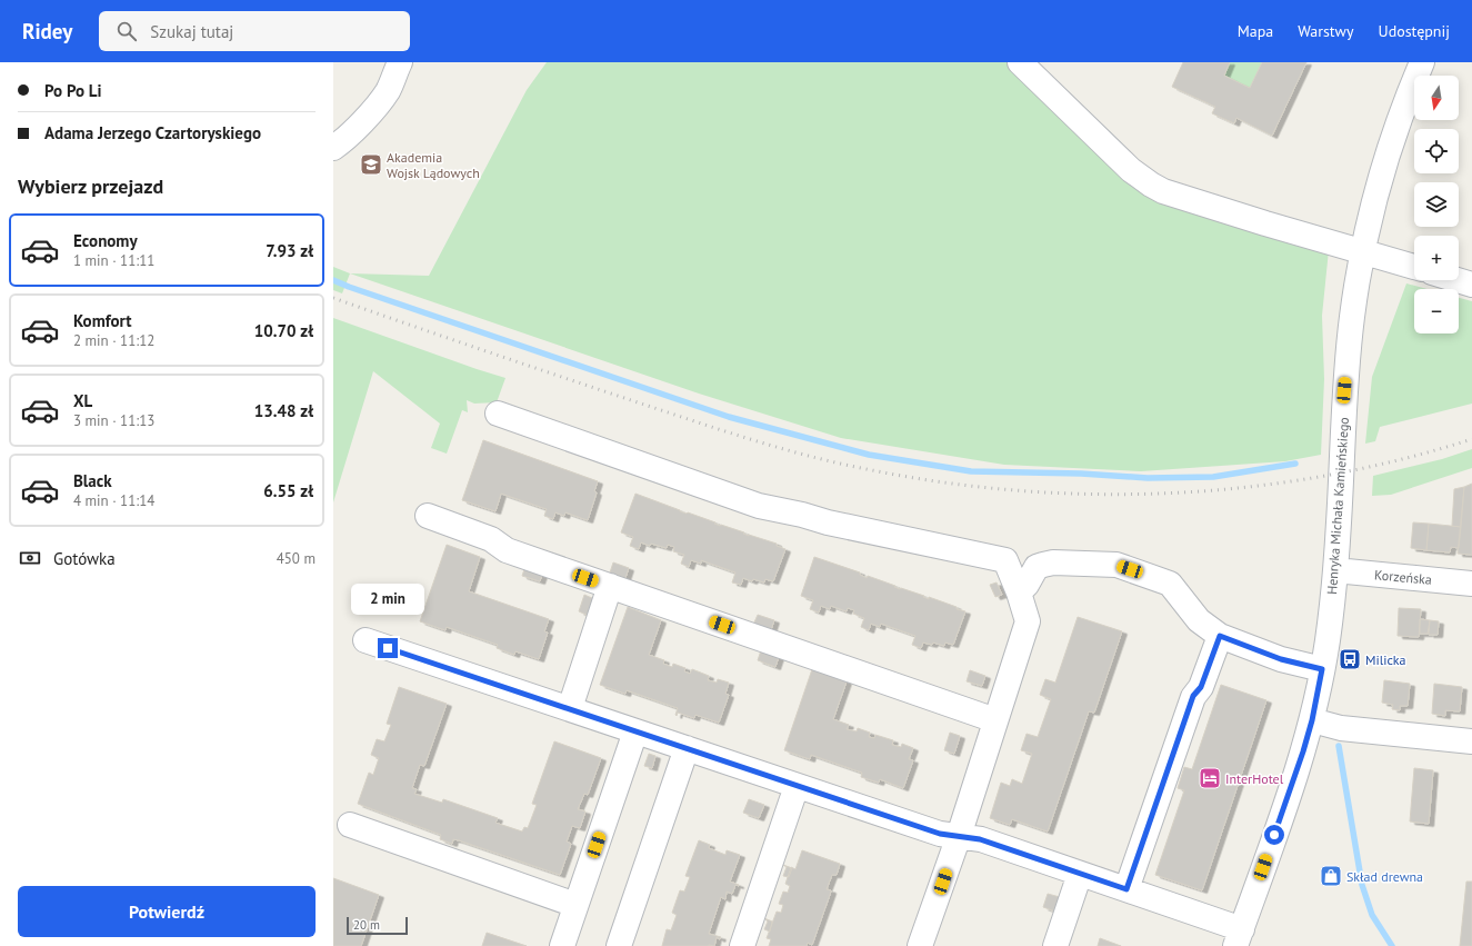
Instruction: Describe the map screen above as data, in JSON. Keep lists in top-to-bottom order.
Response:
{
  "streets": {
    "street": ["Henryka Michała Kamieńskiego", "Korzeńska"]
  },
  "crossings": [
    ["Henryka Michała Kamieńskiego", "Korzeńska"]
  ],
  "places": {
    "school or university": ["Akademia Wojsk Lądowych"],
    "bus stop": ["Milicka"],
    "hotel": ["InterHotel"],
    "shop": ["Skład drewna"]
  },
  "scale_bar": "20 m",
  "north": "bottom",
  "page": {
    "header": "Ridey",
    "search": "Szukaj tutaj",
    "nav": ["Mapa", "Warstwy", "Udostępnij"],
    "banner": ["Po Po Li", "Adama Jerzego Czartoryskiego"],
    "map_buttons": ["+", "−"],
    "heading": "Wybierz przejazd",
    "list": [
      {
        "name": "Economy",
        "note": "1 min · 11:11",
        "value": "7.93 zł"
      },
      {
        "name": "Komfort",
        "note": "2 min · 11:12",
        "value": "10.70 zł"
      },
      {
        "name": "XL",
        "note": "3 min · 11:13",
        "value": "13.48 zł"
      },
      {
        "name": "Black",
        "note": "4 min · 11:14",
        "value": "6.55 zł"
      }
    ],
    "pay": ["Gotówka", "450 m"],
    "bubble": "2 min",
    "buttons": "Potwierdź",
    "scale": "20 m"
  }
}
